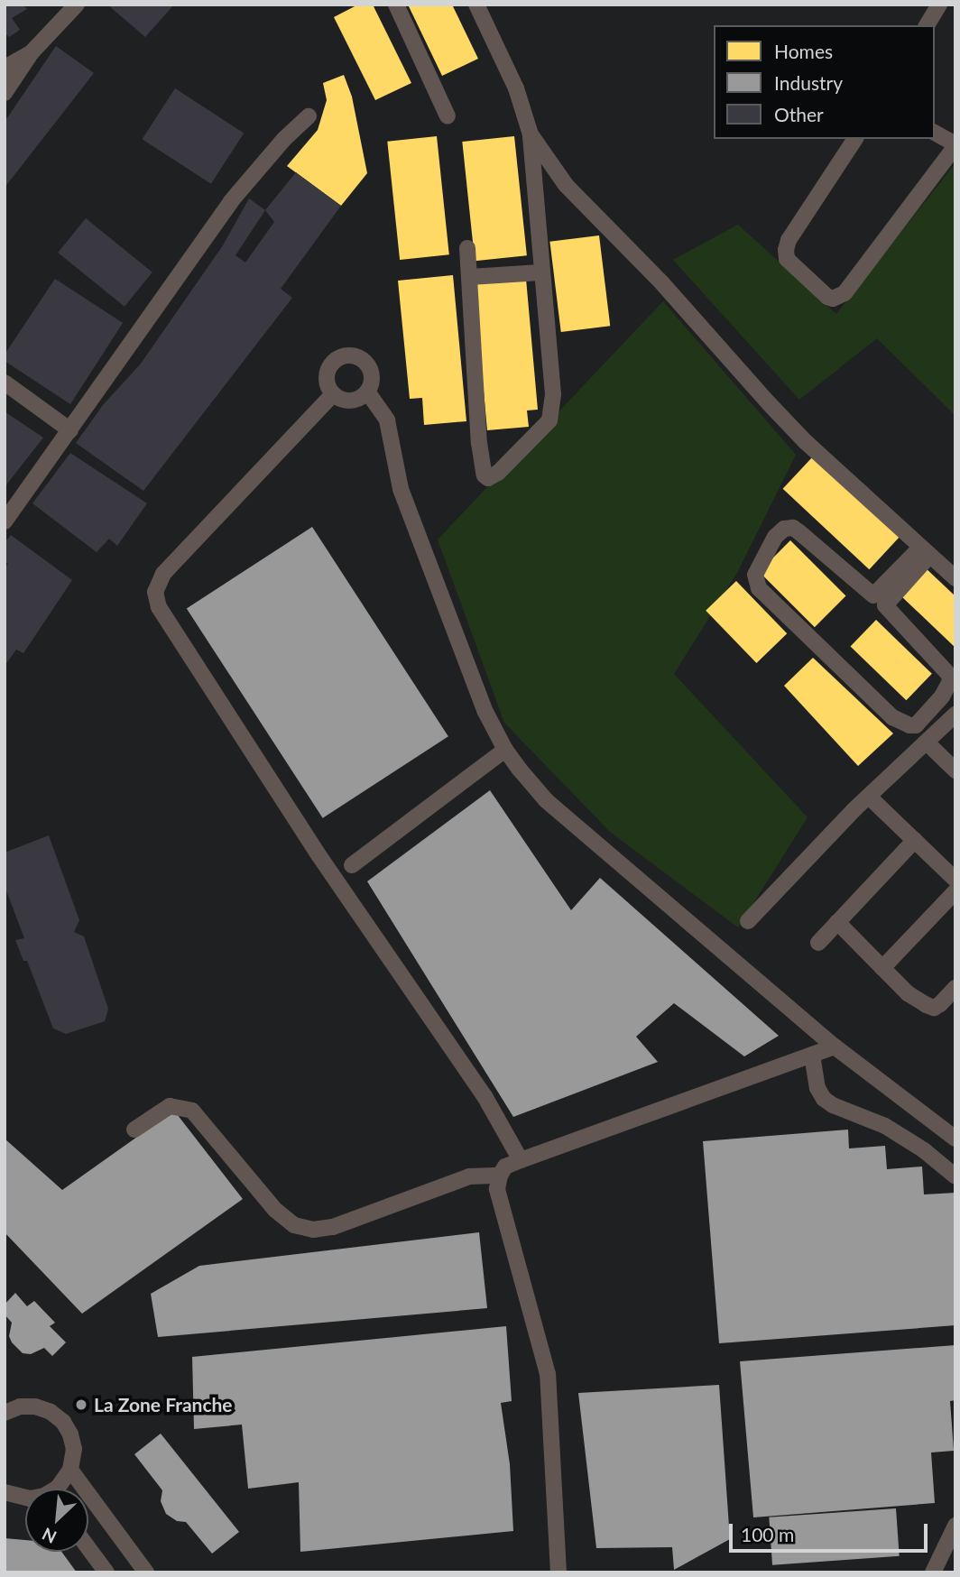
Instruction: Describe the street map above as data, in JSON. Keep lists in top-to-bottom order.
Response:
{
  "places": ["La Zone Franche"],
  "legend": ["Homes", "Industry", "Other"],
  "scale_bar": "100 m",
  "north": "bottom left"
}
